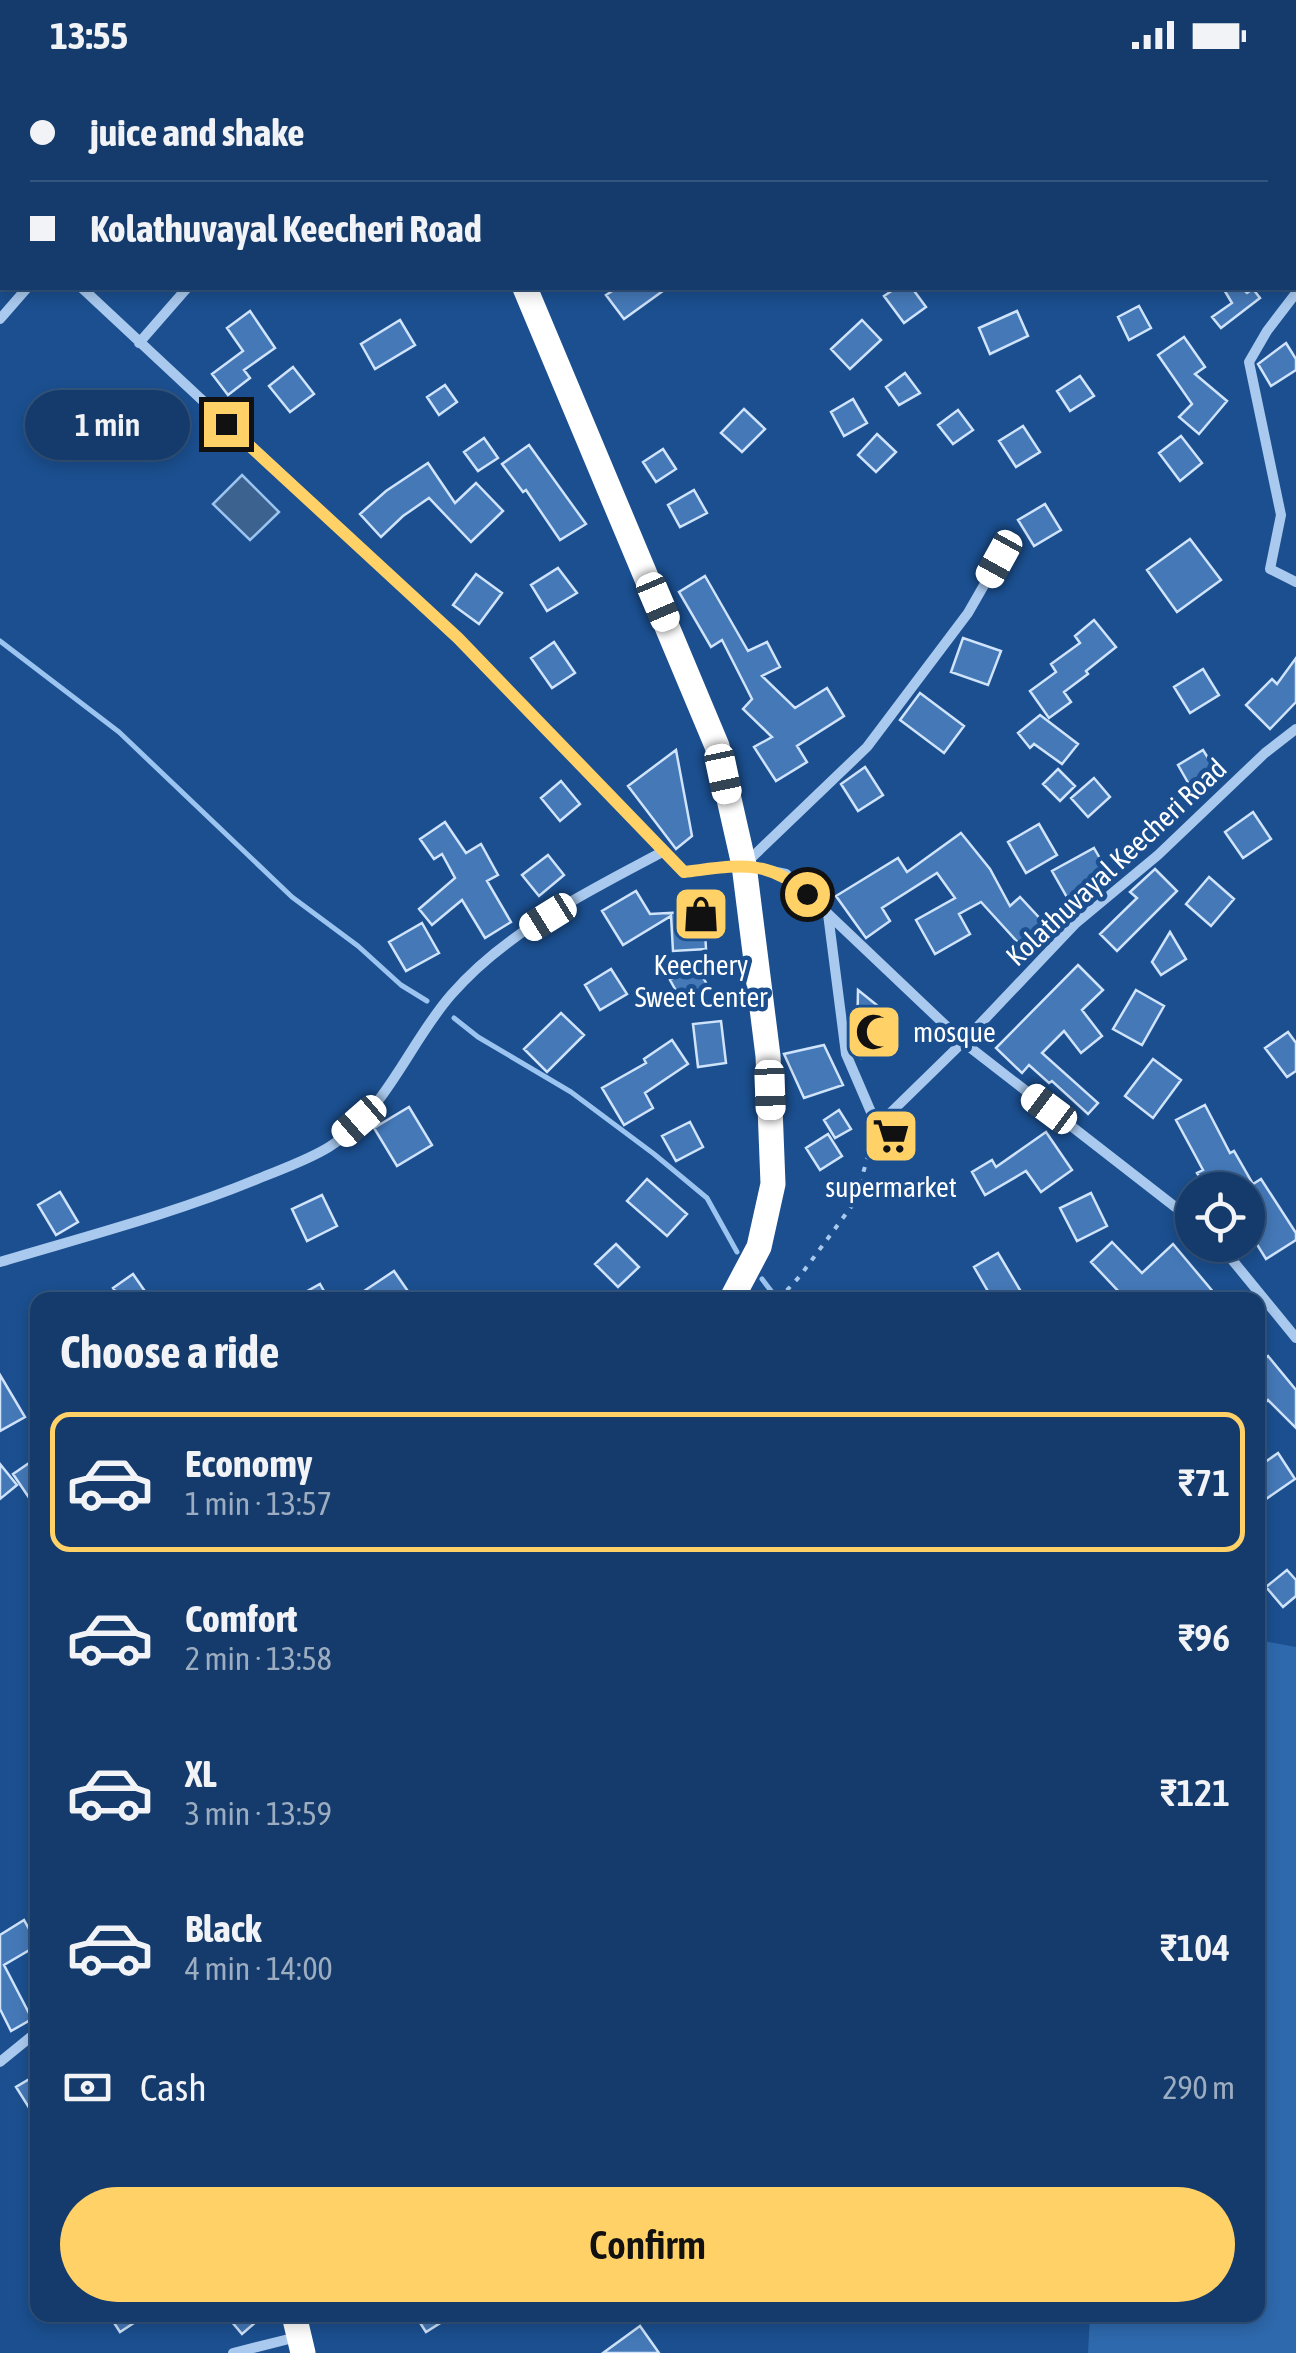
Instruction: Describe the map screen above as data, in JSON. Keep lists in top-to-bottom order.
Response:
{
  "streets": {
    "street": ["Kolathuvayal Keecheri Road"]
  },
  "places": {
    "shop": ["Keechery Sweet Center"],
    "mosque": ["mosque"],
    "supermarket": ["supermarket"]
  },
  "page": {
    "status": "13:55",
    "banner": ["juice and shake", "Kolathuvayal Keecheri Road"],
    "bubble": "1 min",
    "heading": "Choose a ride",
    "list": [
      {
        "name": "Economy",
        "note": "1 min · 13:57",
        "value": "₹71"
      },
      {
        "name": "Comfort",
        "note": "2 min · 13:58",
        "value": "₹96"
      },
      {
        "name": "XL",
        "note": "3 min · 13:59",
        "value": "₹121"
      },
      {
        "name": "Black",
        "note": "4 min · 14:00",
        "value": "₹104"
      }
    ],
    "pay": ["Cash", "290 m"],
    "buttons": "Confirm"
  }
}
